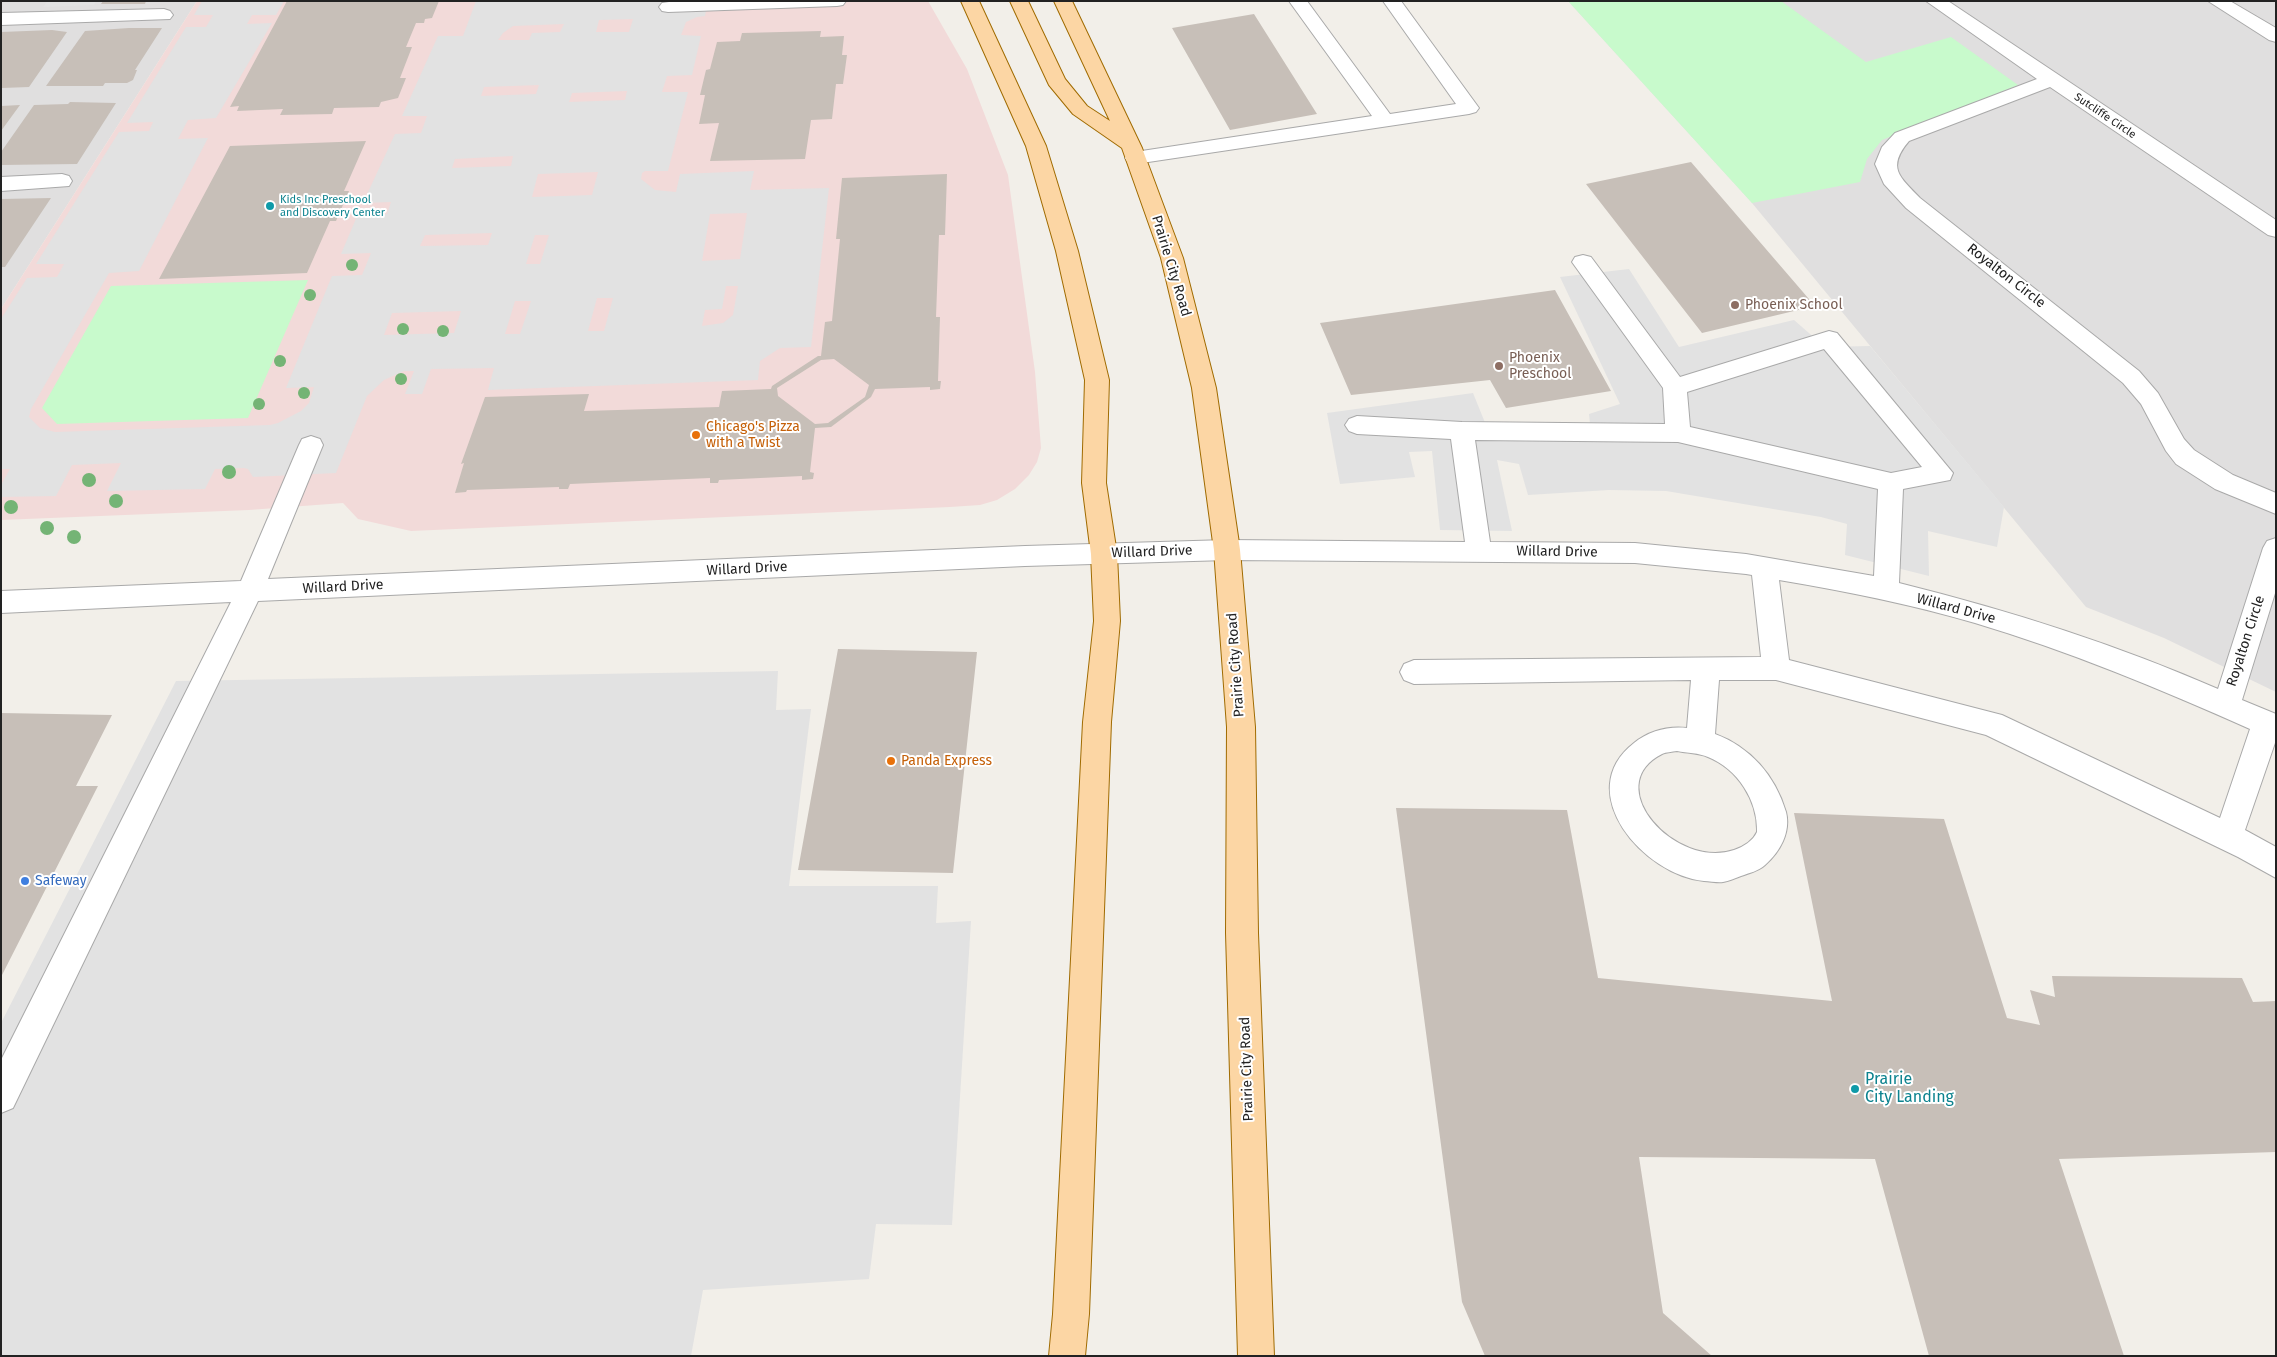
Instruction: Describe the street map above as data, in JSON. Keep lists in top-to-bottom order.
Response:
{
  "streets": {
    "main road": ["Prairie City Road"],
    "street": ["Sutcliffe Circle", "Royalton Circle", "Willard Drive"]
  },
  "crossings": [
    ["Sutcliffe Circle", "Royalton Circle"],
    ["Prairie City Road", "Willard Drive"],
    ["Royalton Circle", "Willard Drive"]
  ],
  "places": [
    "Kids Inc Preschool and Discovery Center",
    "Phoenix School",
    "Phoenix Preschool",
    "Chicago's Pizza with a Twist",
    "Panda Express",
    "Safeway",
    "Prairie City Landing"
  ]
}
